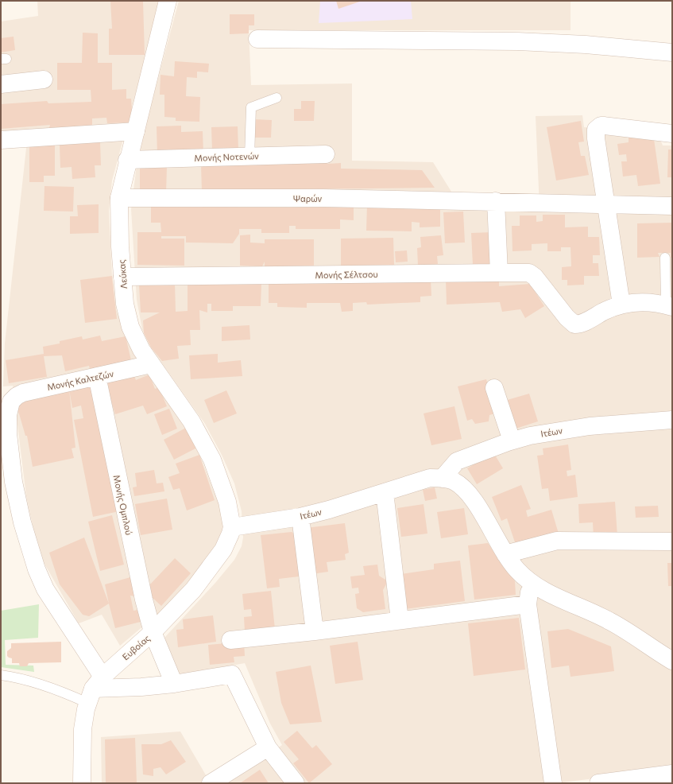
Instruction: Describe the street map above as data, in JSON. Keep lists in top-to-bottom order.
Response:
{
  "streets": {
    "street": [
      "Μονής Νοτενών",
      "Ψαρών",
      "Λεύκας",
      "Μονής Σέλτσου",
      "Μονής Καλτεζών",
      "Ιτέων",
      "Μονής Ομπλού",
      "Ευβοίας"
    ]
  },
  "crossings": [
    ["Μονής Νοτενών", "Λεύκας"],
    ["Ψαρών", "Λεύκας"],
    ["Λεύκας", "Μονής Σέλτσου"],
    ["Λεύκας", "Μονής Καλτεζών"],
    ["Λεύκας", "Ιτέων"],
    ["Λεύκας", "Ευβοίας"],
    ["Μονής Καλτεζών", "Μονής Ομπλού"],
    ["Μονής Καλτεζών", "Ευβοίας"],
    ["Ιτέων", "Ευβοίας"],
    ["Μονής Ομπλού", "Ευβοίας"]
  ]
}
